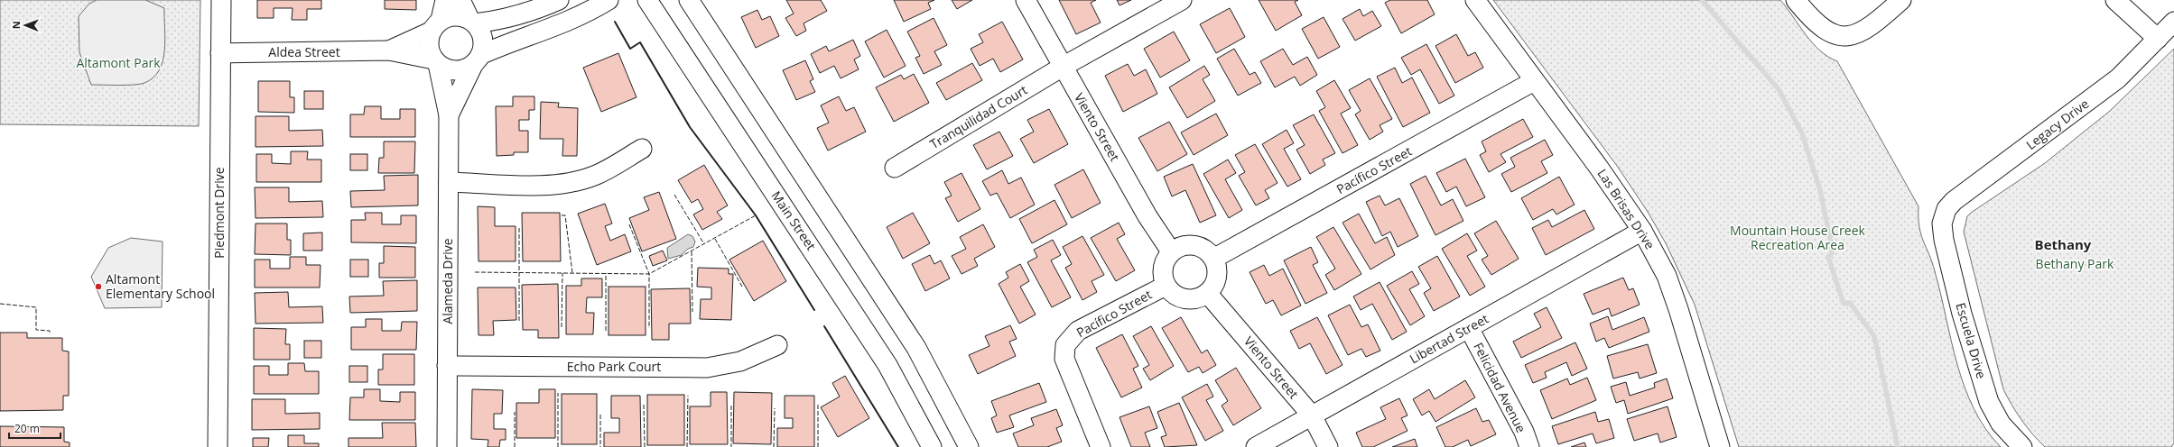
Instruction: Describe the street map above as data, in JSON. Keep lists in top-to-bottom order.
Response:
{
  "streets": {
    "street": [
      "Aldea Street",
      "Tranquilidad Court",
      "Legacy Drive",
      "Viento Street",
      "Pacífico Street",
      "Las Brisas Drive",
      "Piedmont Drive",
      "Main Street",
      "Alameda Drive",
      "Libertad Street",
      "Escuela Drive",
      "Echo Park Court",
      "Felicidad Avenue"
    ]
  },
  "crossings": [
    ["Aldea Street", "Piedmont Drive"],
    ["Aldea Street", "Alameda Drive"],
    ["Tranquilidad Court", "Viento Street"],
    ["Legacy Drive", "Escuela Drive"],
    ["Viento Street", "Pacífico Street"],
    ["Viento Street", "Libertad Street"],
    ["Pacífico Street", "Las Brisas Drive"],
    ["Las Brisas Drive", "Libertad Street"],
    ["Alameda Drive", "Echo Park Court"],
    ["Libertad Street", "Felicidad Avenue"]
  ],
  "districts": ["Bethany"],
  "parks": ["Altamont Park", "Mountain House Creek Recreation Area", "Bethany Park"],
  "places": ["Altamont Elementary School"],
  "scale_bar": "20 m",
  "north": "left"
}
